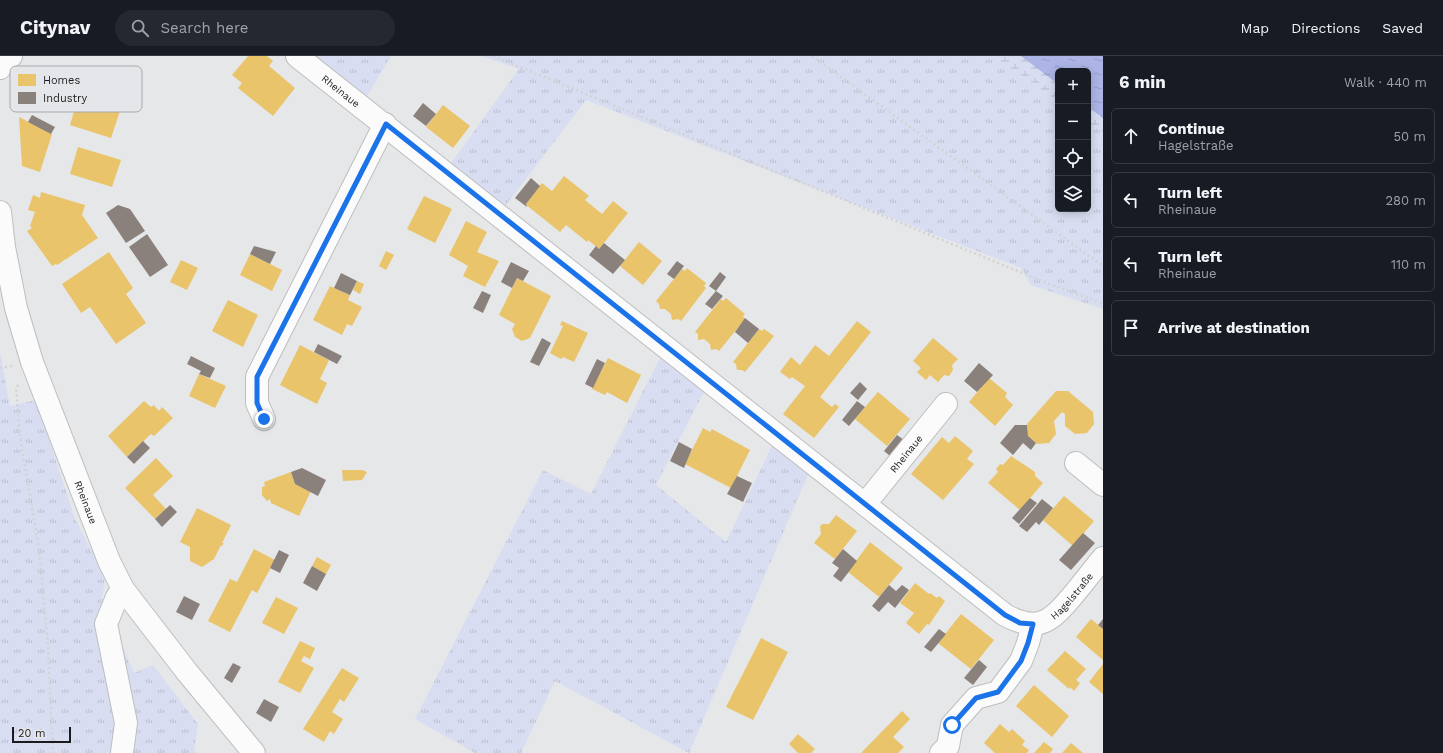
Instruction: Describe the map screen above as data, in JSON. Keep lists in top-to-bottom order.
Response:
{
  "streets": {
    "street": ["Rheinaue", "Hagelstraße"]
  },
  "crossings": [
    ["Rheinaue", "Hagelstraße"]
  ],
  "legend": ["Homes", "Industry"],
  "scale_bar": "20 m",
  "page": {
    "header": "Citynav",
    "search": "Search here",
    "nav": ["Map", "Directions", "Saved"],
    "heading": ["6 min", "Walk · 440 m"],
    "map_buttons": ["+", "−"],
    "list": [
      ["Continue", "Hagelstraße", "50 m"],
      ["Turn left", "Rheinaue", "280 m"],
      ["Turn left", "Rheinaue", "110 m"],
      "Arrive at destination"
    ],
    "scale": "20 m"
  }
}
